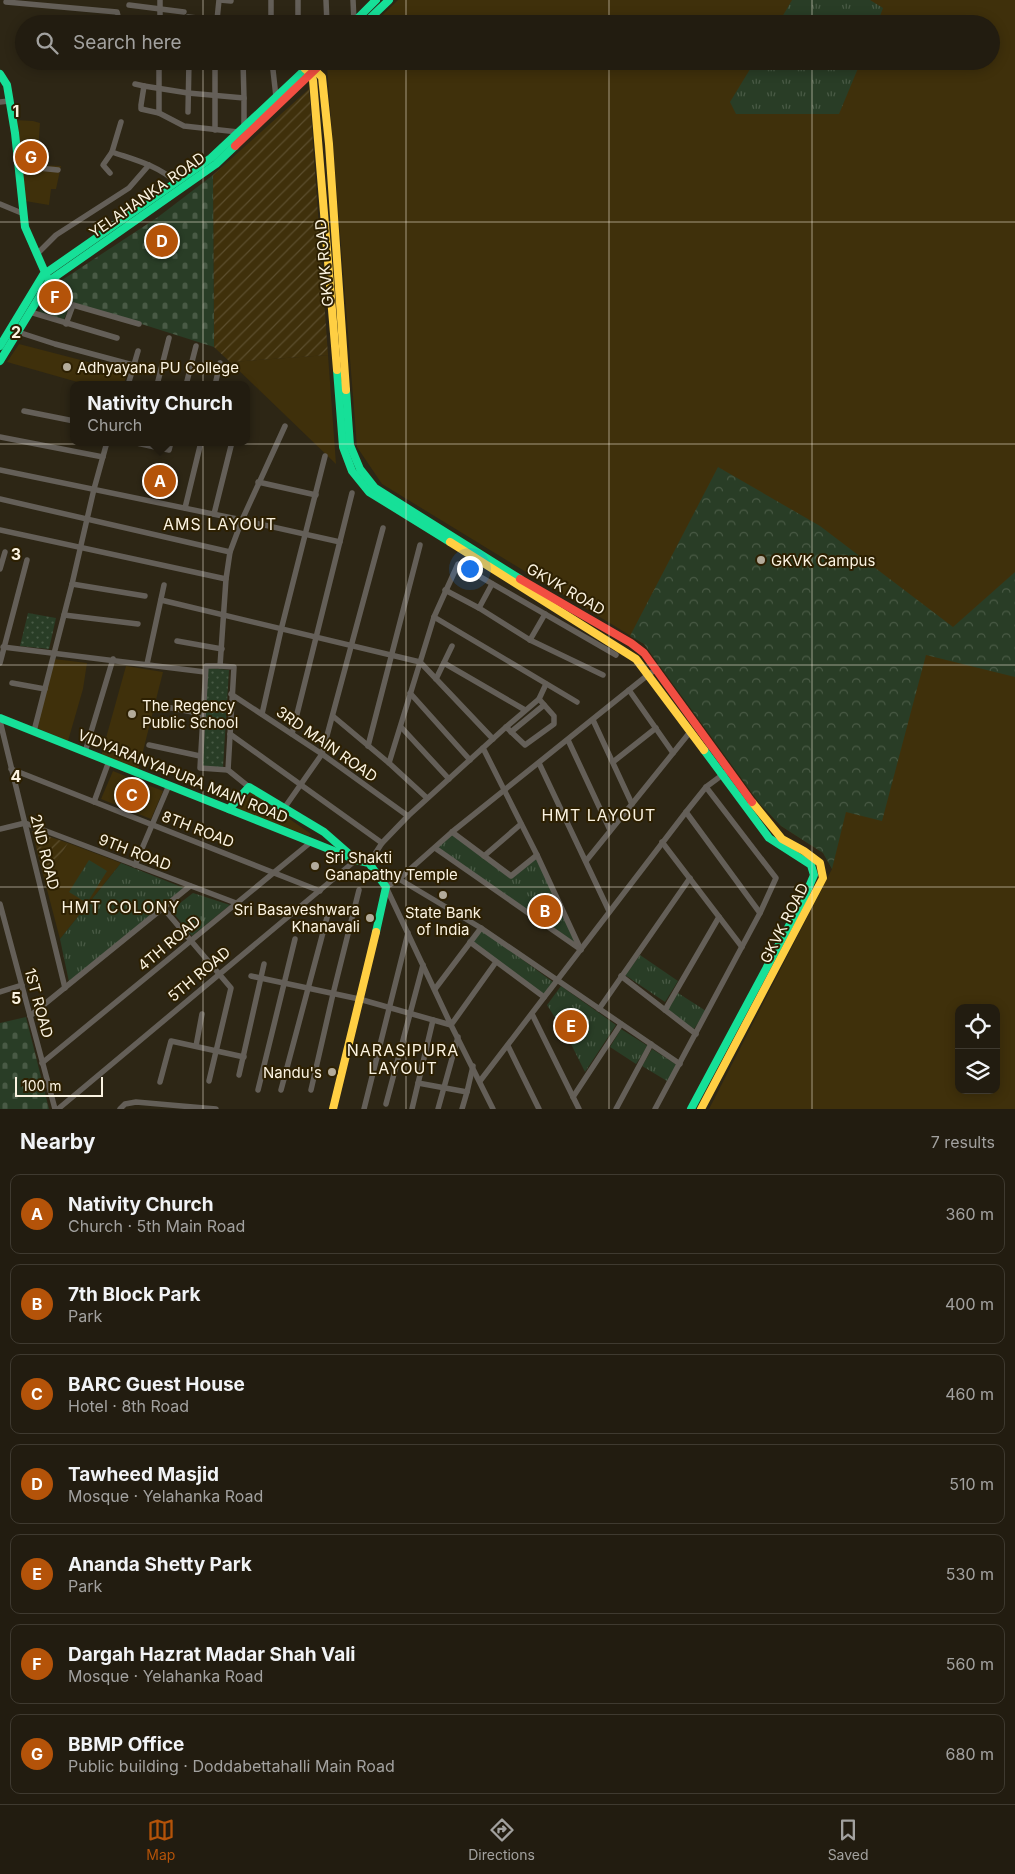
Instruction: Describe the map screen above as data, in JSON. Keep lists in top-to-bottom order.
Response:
{
  "streets": {
    "main road": ["YELAHANKA ROAD", "GKVK ROAD", "VIDYARANYAPURA MAIN ROAD"],
    "street": [
      "3RD MAIN ROAD",
      "8TH ROAD",
      "2ND ROAD",
      "9TH ROAD",
      "4TH ROAD",
      "5TH ROAD",
      "1ST ROAD"
    ]
  },
  "crossings": [
    ["VIDYARANYAPURA MAIN ROAD", "2ND ROAD"],
    ["VIDYARANYAPURA MAIN ROAD", "4TH ROAD"],
    ["VIDYARANYAPURA MAIN ROAD", "5TH ROAD"],
    ["8TH ROAD", "2ND ROAD"],
    ["8TH ROAD", "4TH ROAD"],
    ["8TH ROAD", "5TH ROAD"],
    ["2ND ROAD", "9TH ROAD"],
    ["9TH ROAD", "4TH ROAD"],
    ["4TH ROAD", "1ST ROAD"],
    ["5TH ROAD", "1ST ROAD"]
  ],
  "districts": [
    "AMS LAYOUT",
    "HMT LAYOUT",
    "HMT COLONY",
    "NARASIPURA LAYOUT"
  ],
  "places": [
    "Adhyayana PU College",
    "GKVK Campus",
    "The Regency Public School",
    "Sri Shakti Ganapathy Temple",
    "State Bank of India",
    "Sri Basaveshwara Khanavali",
    "Nandu's"
  ],
  "scale_bar": "100 m",
  "page": {
    "search": "Search here",
    "pins": [
      "G",
      "D",
      "F",
      "A",
      "C",
      "B",
      "E"
    ],
    "popup": ["Nativity Church", "Church"],
    "scale": "100 m",
    "heading": ["Nearby", "7 results"],
    "list": [
      {
        "mark": "A",
        "name": "Nativity Church",
        "note": "Church · 5th Main Road",
        "value": "360 m"
      },
      {
        "mark": "B",
        "name": "7th Block Park",
        "note": "Park",
        "value": "400 m"
      },
      {
        "mark": "C",
        "name": "BARC Guest House",
        "note": "Hotel · 8th Road",
        "value": "460 m"
      },
      {
        "mark": "D",
        "name": "Tawheed Masjid",
        "note": "Mosque · Yelahanka Road",
        "value": "510 m"
      },
      {
        "mark": "E",
        "name": "Ananda Shetty Park",
        "note": "Park",
        "value": "530 m"
      },
      {
        "mark": "F",
        "name": "Dargah Hazrat Madar Shah Vali",
        "note": "Mosque · Yelahanka Road",
        "value": "560 m"
      },
      {
        "mark": "G",
        "name": "BBMP Office",
        "note": "Public building · Doddabettahalli Main Road",
        "value": "680 m"
      }
    ],
    "nav": ["Map", "Directions", "Saved"]
  },
  "grid": {
    "rows": [
      "1",
      "2",
      "3",
      "4",
      "5"
    ]
  }
}
